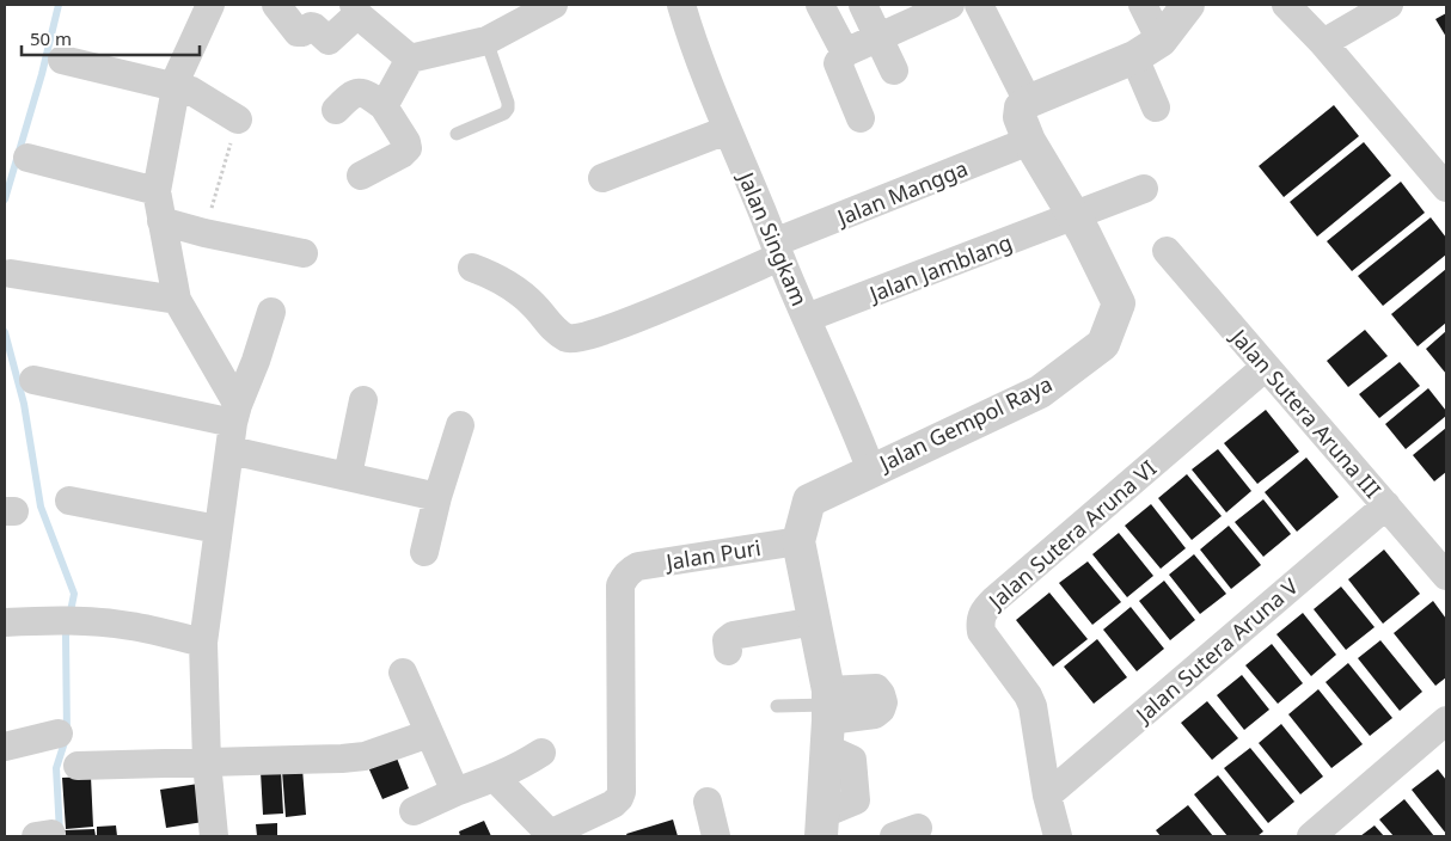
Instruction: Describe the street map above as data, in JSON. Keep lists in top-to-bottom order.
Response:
{
  "streets": {
    "street": [
      "Jalan Mangga",
      "Jalan Singkam",
      "Jalan Jamblang",
      "Jalan Sutera Aruna III",
      "Jalan Gempol Raya",
      "Jalan Sutera Aruna VI",
      "Jalan Puri",
      "Jalan Sutera Aruna V"
    ]
  },
  "crossings": [
    ["Jalan Mangga", "Jalan Singkam"],
    ["Jalan Mangga", "Jalan Gempol Raya"],
    ["Jalan Singkam", "Jalan Jamblang"],
    ["Jalan Singkam", "Jalan Gempol Raya"],
    ["Jalan Jamblang", "Jalan Gempol Raya"],
    ["Jalan Sutera Aruna III", "Jalan Sutera Aruna VI"],
    ["Jalan Sutera Aruna III", "Jalan Sutera Aruna V"],
    ["Jalan Gempol Raya", "Jalan Puri"],
    ["Jalan Sutera Aruna VI", "Jalan Sutera Aruna V"]
  ],
  "scale_bar": "50 m"
}
